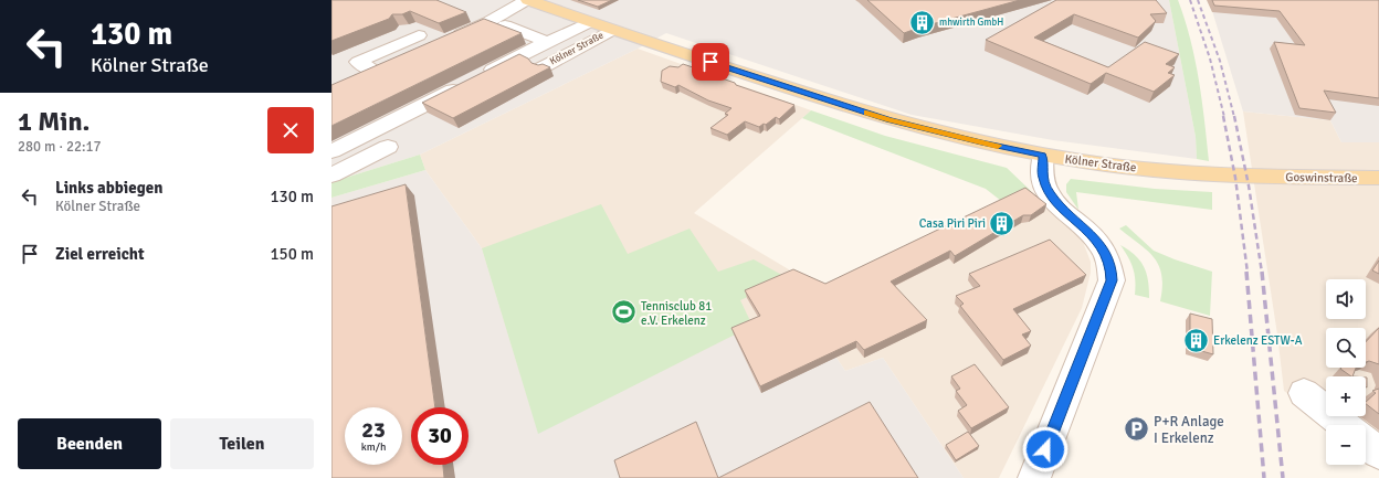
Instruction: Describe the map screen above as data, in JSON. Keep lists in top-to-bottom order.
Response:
{
  "streets": {
    "main road": ["Kölner Straße", "Goswinstraße"]
  },
  "crossings": [
    ["Kölner Straße", "Goswinstraße"]
  ],
  "places": {
    "building": ["mhwirth GmbH", "Casa Piri Piri", "Erkelenz ESTW-A"],
    "sports": ["Tennisclub 81 e.V. Erkelenz"],
    "parking": ["P+R Anlage I Erkelenz"]
  },
  "page": {
    "turn": ["130 m", "Kölner Straße"],
    "heading": ["1 Min.", "280 m · 22:17"],
    "list": [
      {
        "name": "Links abbiegen",
        "note": "Kölner Straße",
        "value": "130 m"
      },
      {
        "name": "Ziel erreicht",
        "value": "150 m"
      }
    ],
    "map_buttons": ["+", "−"],
    "speed": "23 km/h",
    "limit": "30",
    "buttons": ["Beenden", "Teilen"]
  }
}
